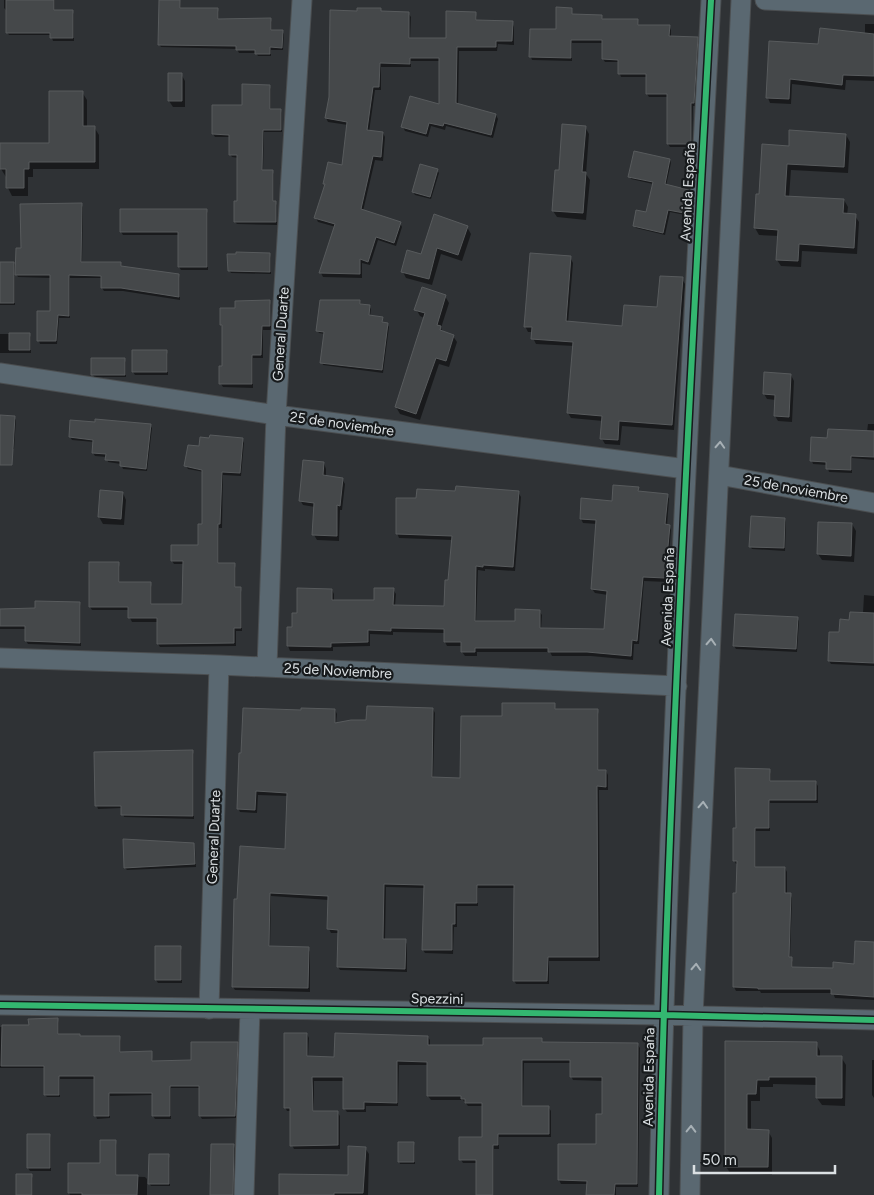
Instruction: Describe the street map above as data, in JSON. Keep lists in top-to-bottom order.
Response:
{
  "streets": {
    "street": [
      "Avenida España",
      "General Duarte",
      "25 de noviembre",
      "25 de Noviembre",
      "Spezzini"
    ]
  },
  "crossings": [
    ["Avenida España", "25 de noviembre"],
    ["Avenida España", "25 de Noviembre"],
    ["Avenida España", "Spezzini"],
    ["General Duarte", "25 de noviembre"],
    ["General Duarte", "25 de Noviembre"],
    ["General Duarte", "Spezzini"]
  ],
  "scale_bar": "50 m"
}
